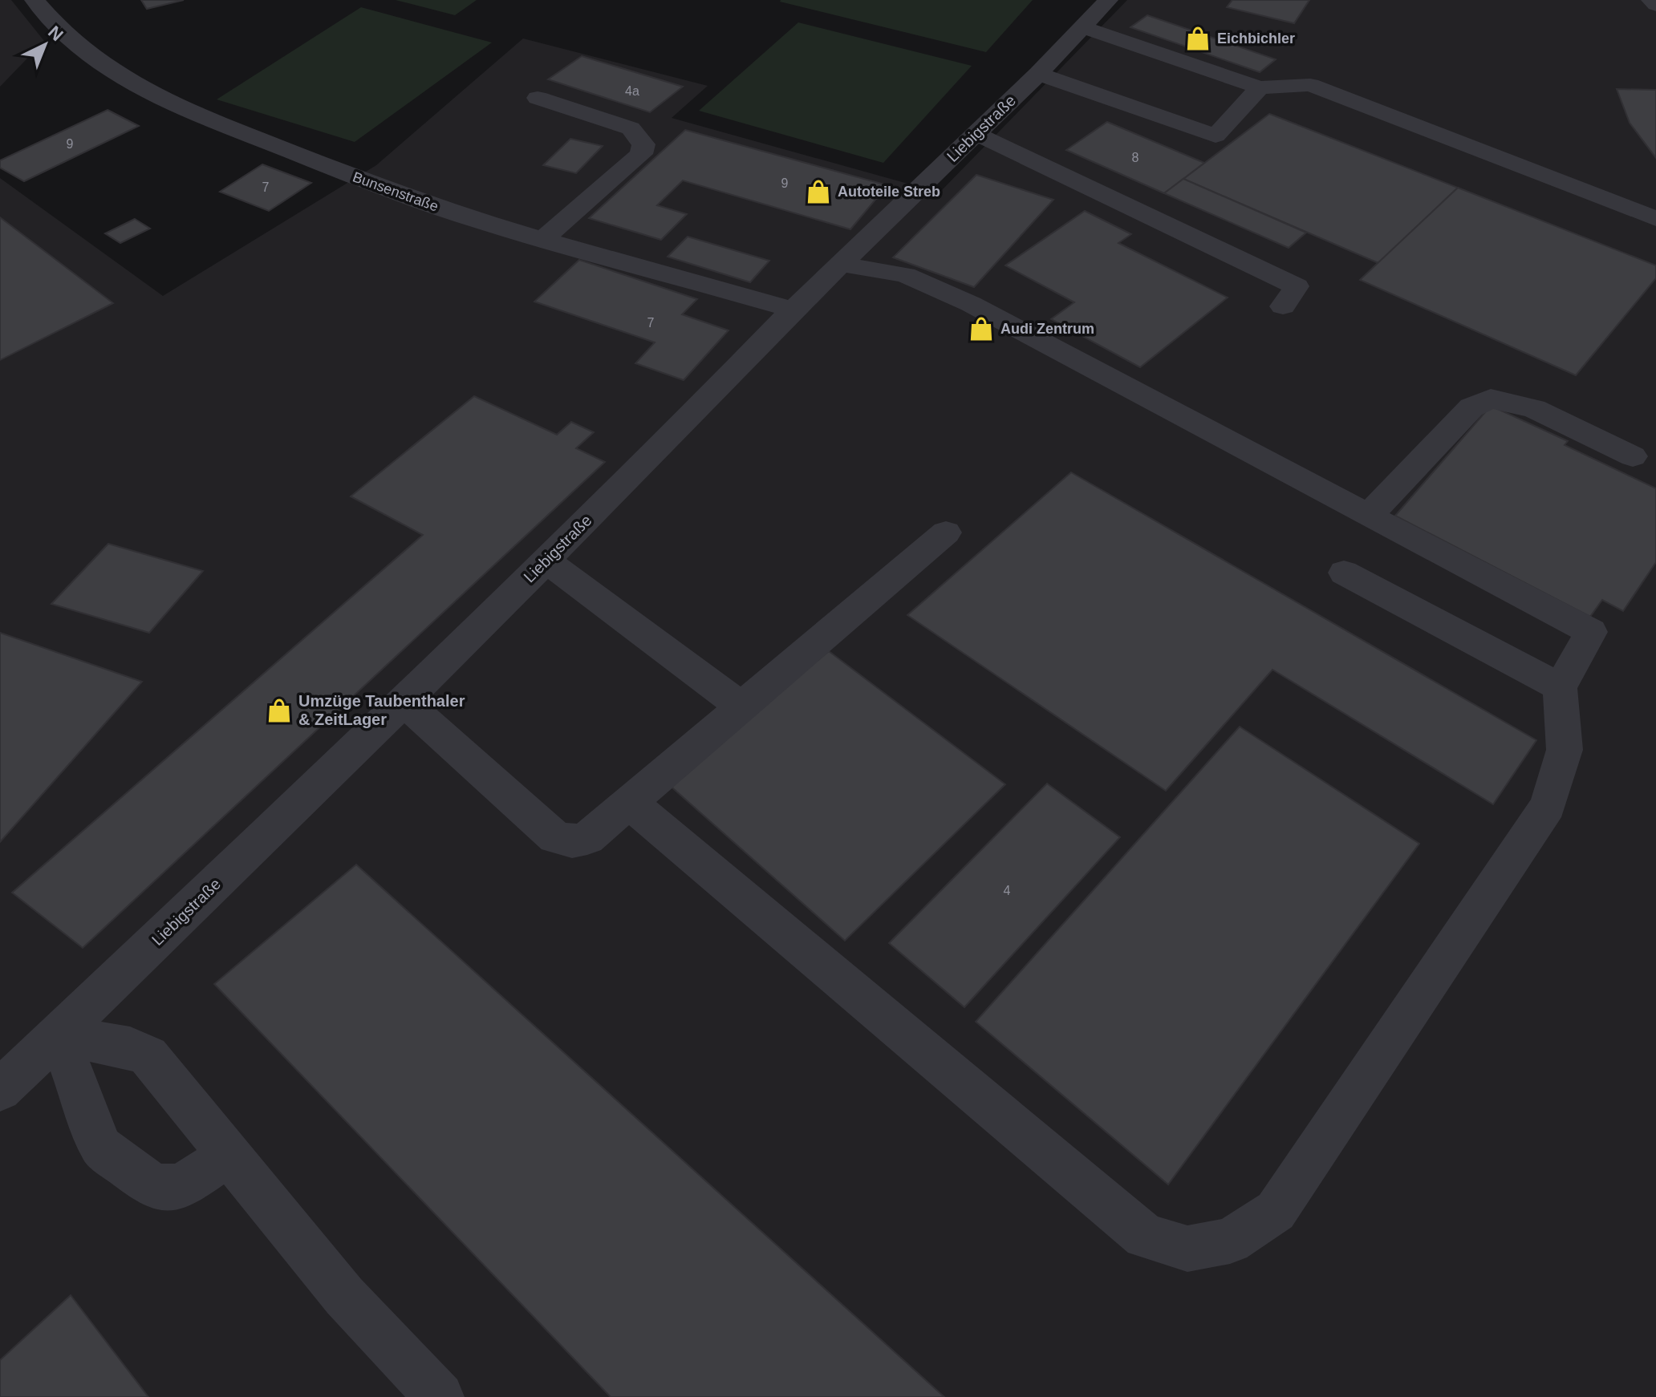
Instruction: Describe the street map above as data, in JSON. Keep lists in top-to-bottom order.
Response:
{
  "streets": {
    "street": ["Liebigstraße", "Bunsenstraße"]
  },
  "crossings": [
    ["Liebigstraße", "Bunsenstraße"]
  ],
  "places": {
    "shop": [
      "Eichbichler",
      "Autoteile Streb",
      "Audi Zentrum",
      "Umzüge Taubenthaler & ZeitLager"
    ]
  },
  "house_numbers": [
    "4a",
    "9",
    "8",
    "9",
    "7",
    "7",
    "4"
  ],
  "north": "top right"
}
